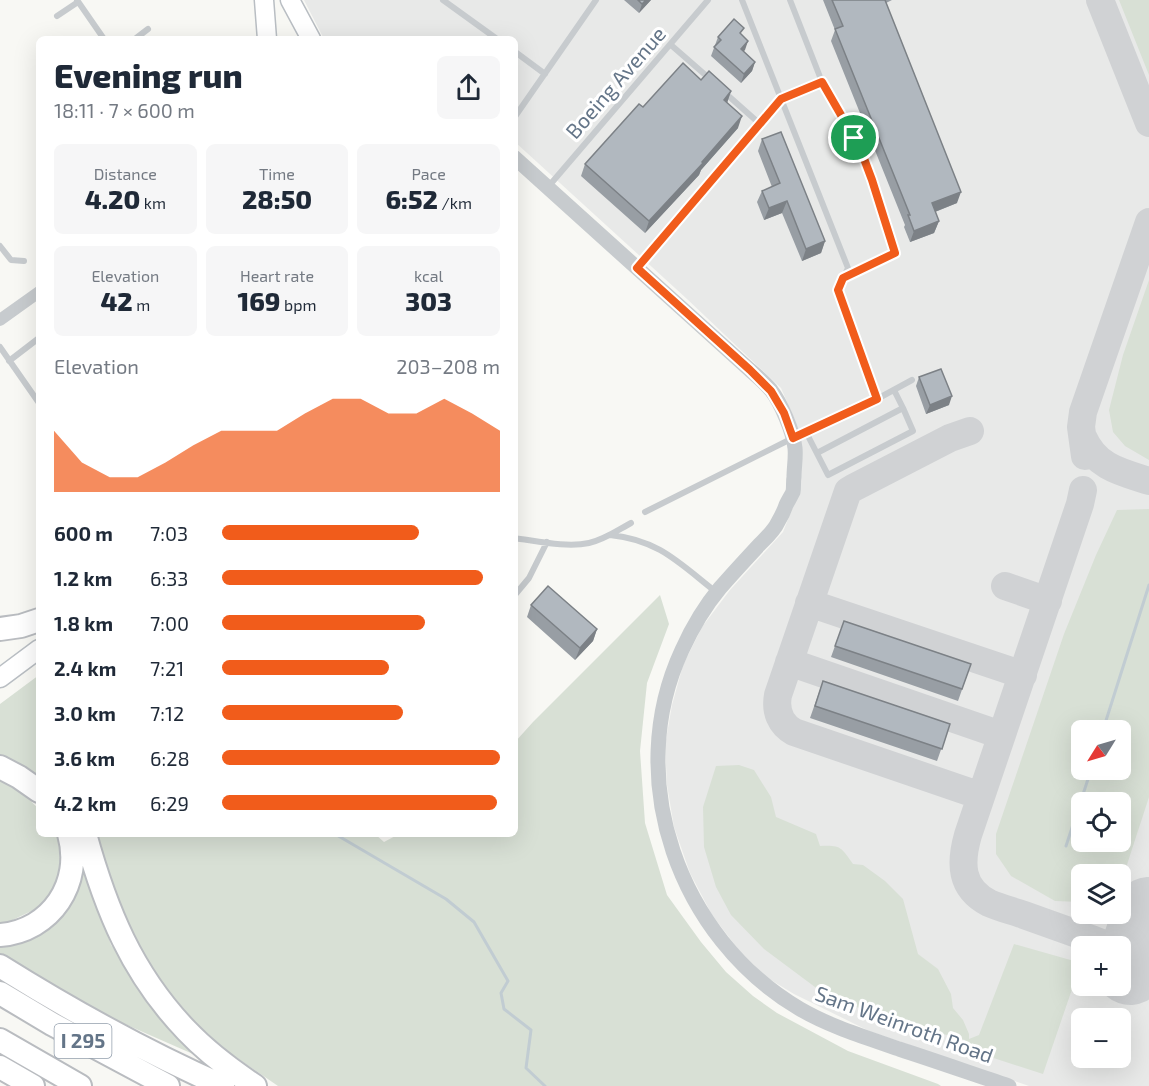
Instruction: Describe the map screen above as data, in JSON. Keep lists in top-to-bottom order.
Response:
{
  "streets": {
    "highway": ["I 295"],
    "street": ["Sam Weinroth Road"],
    "lane": ["Boeing Avenue"]
  },
  "crossings": [
    ["Boeing Avenue", "Sam Weinroth Road"]
  ],
  "north": "bottom left",
  "page": {
    "heading": ["Evening run", "18:11 · 7 × 600 m"],
    "stats": [
      ["Distance", "4.20 km"],
      ["Time", "28:50"],
      ["Pace", "6:52 /km"],
      ["Elevation", "42 m"],
      ["Heart rate", "169 bpm"],
      ["kcal", "303"]
    ],
    "chart": ["Elevation", "203–208 m"],
    "list": [
      {
        "name": "600 m",
        "note": "7:03"
      },
      {
        "name": "1.2 km",
        "note": "6:33"
      },
      {
        "name": "1.8 km",
        "note": "7:00"
      },
      {
        "name": "2.4 km",
        "note": "7:21"
      },
      {
        "name": "3.0 km",
        "note": "7:12"
      },
      {
        "name": "3.6 km",
        "note": "6:28"
      },
      {
        "name": "4.2 km",
        "note": "6:29"
      }
    ],
    "map_buttons": ["+", "−"]
  }
}
